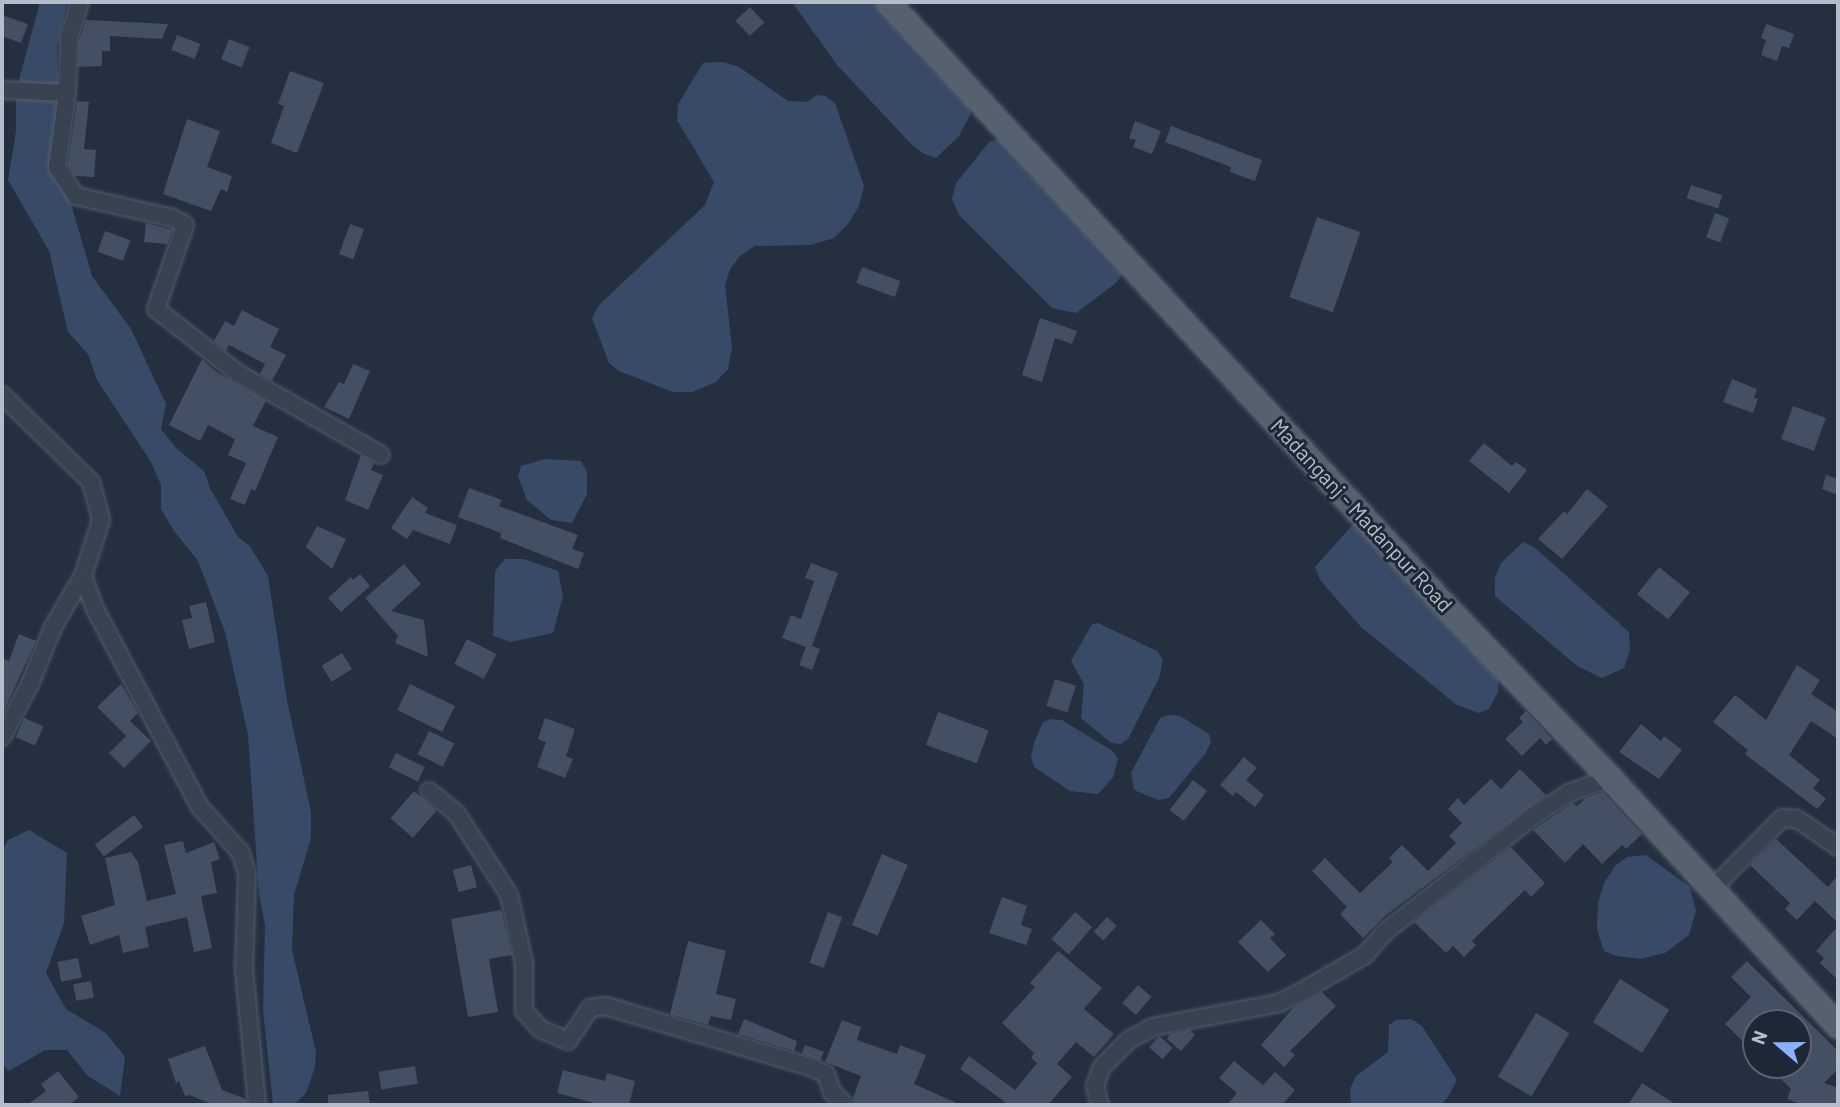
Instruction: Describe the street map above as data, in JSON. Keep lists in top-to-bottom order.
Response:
{
  "streets": {
    "main road": ["Madanganj - Madanpur Road"]
  },
  "north": "left"
}
